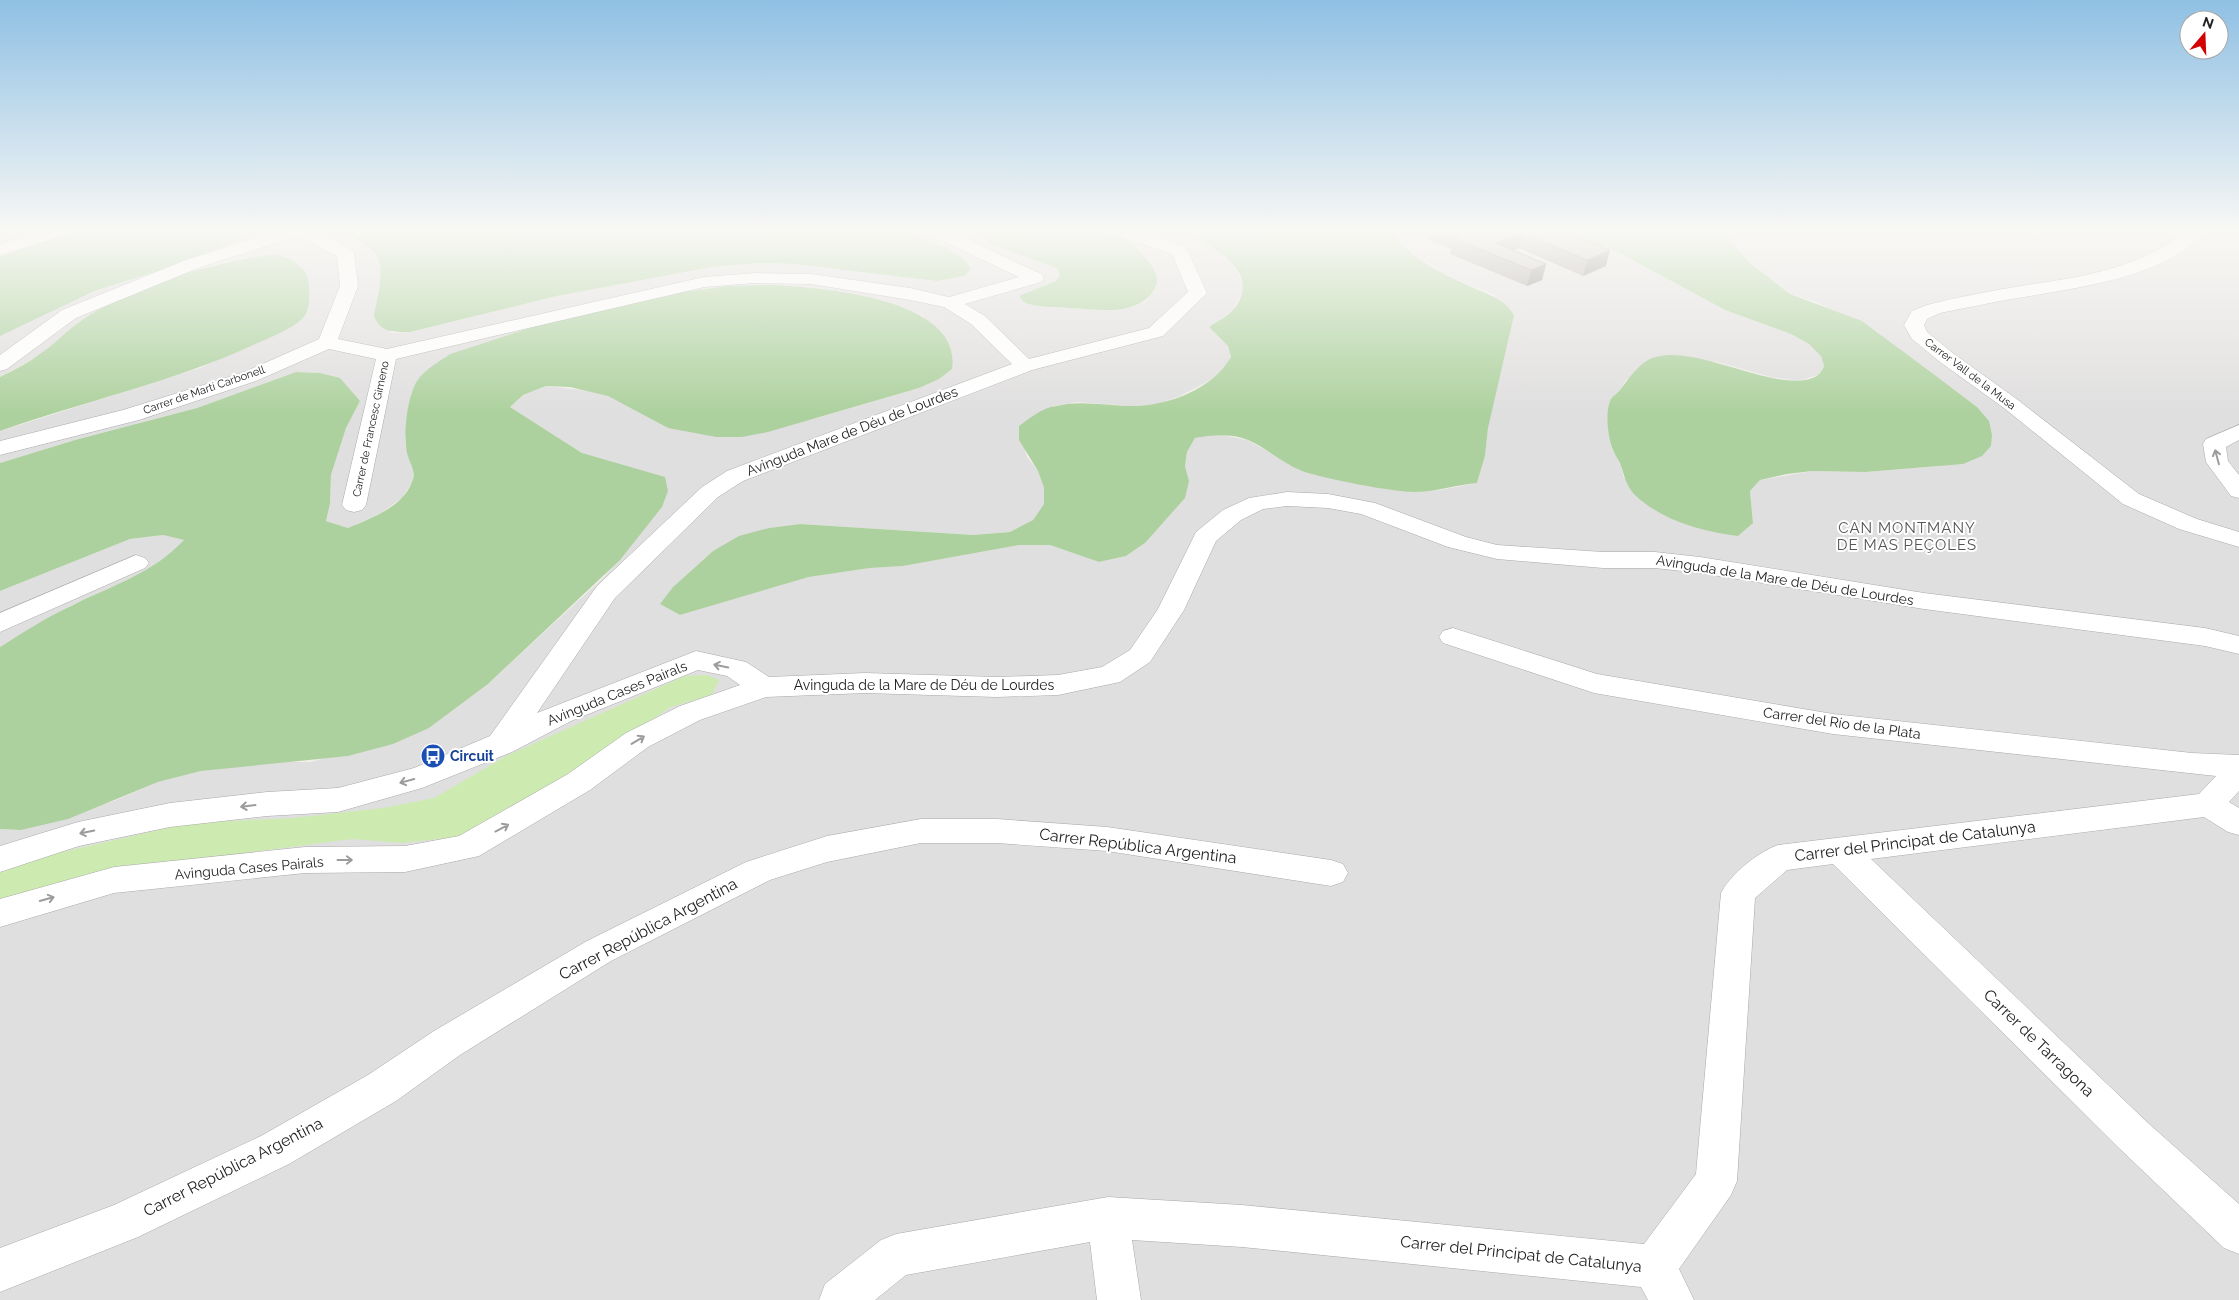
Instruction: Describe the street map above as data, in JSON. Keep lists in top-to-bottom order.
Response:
{
  "streets": {
    "street": [
      "Carrer Vall de la Musa",
      "Carrer de Martí Carbonell",
      "Carrer de Francesc Gimeno",
      "Avinguda Mare de Déu de Lourdes",
      "Avinguda de la Mare de Déu de Lourdes",
      "Avinguda Cases Pairals",
      "Carrer del Río de la Plata",
      "Carrer del Principat de Catalunya",
      "Carrer República Argentina",
      "Carrer de Tarragona"
    ]
  },
  "crossings": [
    ["Carrer de Martí Carbonell", "Carrer de Francesc Gimeno"],
    ["Avinguda Mare de Déu de Lourdes", "Avinguda Cases Pairals"],
    ["Avinguda de la Mare de Déu de Lourdes", "Avinguda Cases Pairals"],
    ["Carrer del Principat de Catalunya", "Carrer de Tarragona"]
  ],
  "districts": ["CAN MONTMANY DE MAS PEÇOLES"],
  "places": {
    "bus stop": ["Circuit"]
  },
  "north": "top"
}
